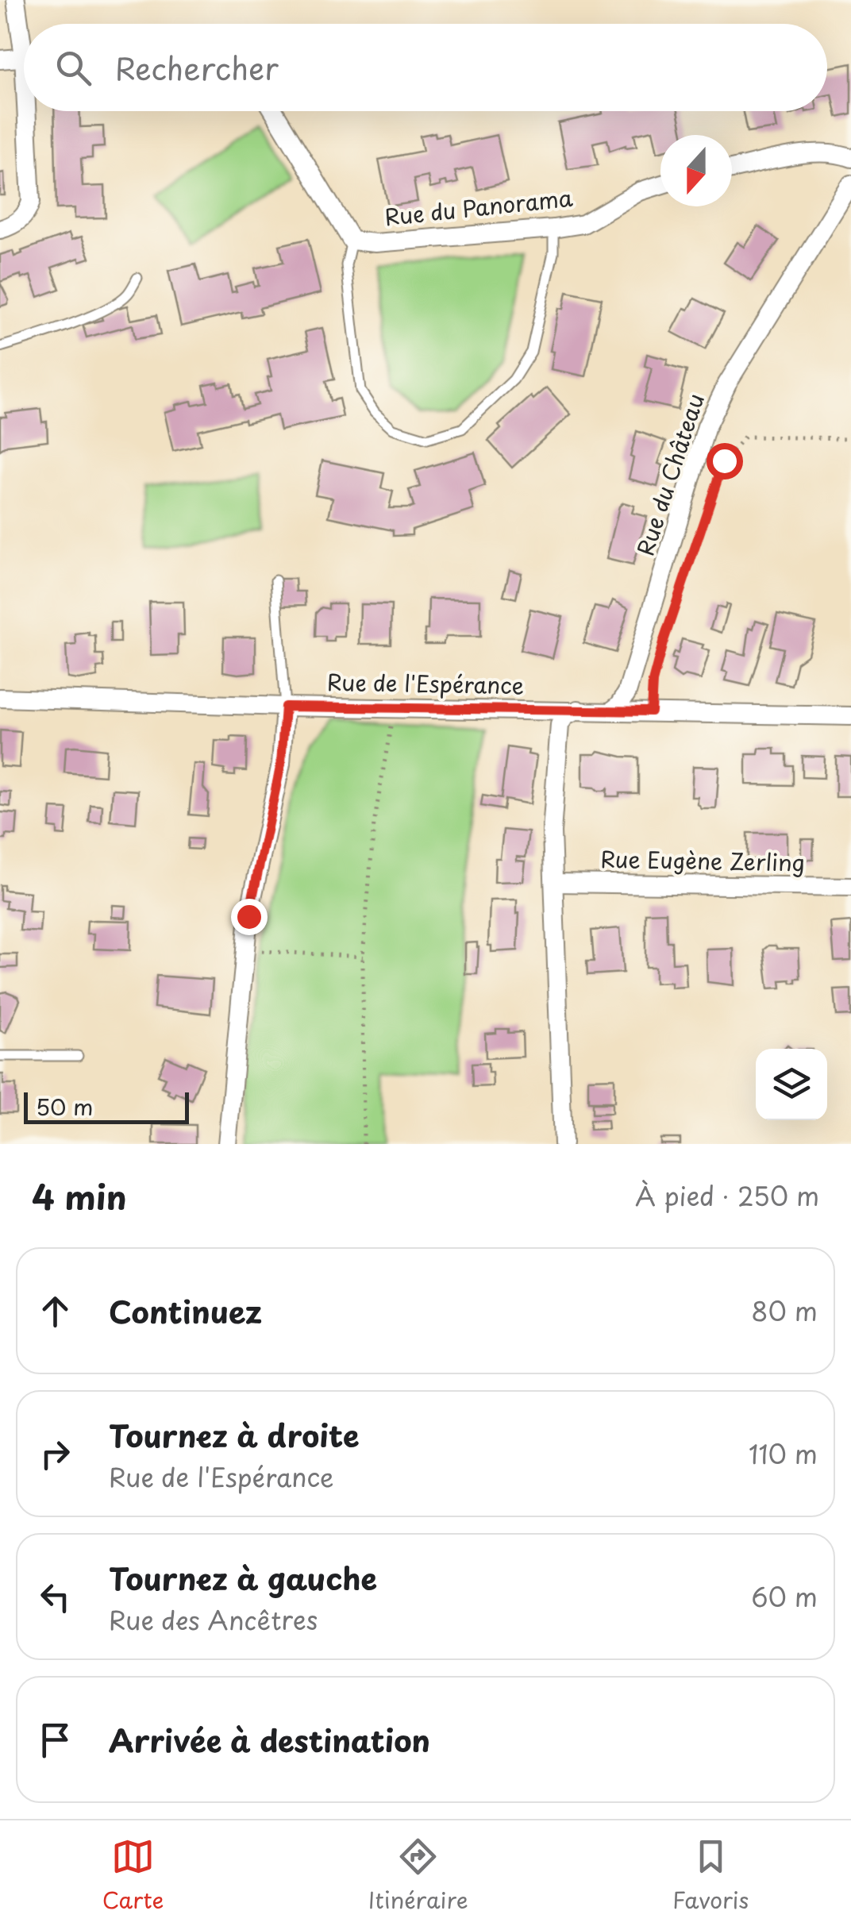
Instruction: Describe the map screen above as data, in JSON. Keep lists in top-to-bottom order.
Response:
{
  "streets": {
    "street": [
      "Rue du Panorama",
      "Rue du Château",
      "Rue de l'Espérance",
      "Rue Eugène Zerling"
    ]
  },
  "crossings": [
    ["Rue du Château", "Rue de l'Espérance"]
  ],
  "scale_bar": "50 m",
  "north": "bottom",
  "page": {
    "search": "Rechercher",
    "scale": "50 m",
    "heading": ["4 min", "À pied · 250 m"],
    "list": [
      ["Continuez", "80 m"],
      ["Tournez à droite", "Rue de l'Espérance", "110 m"],
      ["Tournez à gauche", "Rue des Ancêtres", "60 m"],
      "Arrivée à destination"
    ],
    "nav": ["Carte", "Itinéraire", "Favoris"]
  }
}
